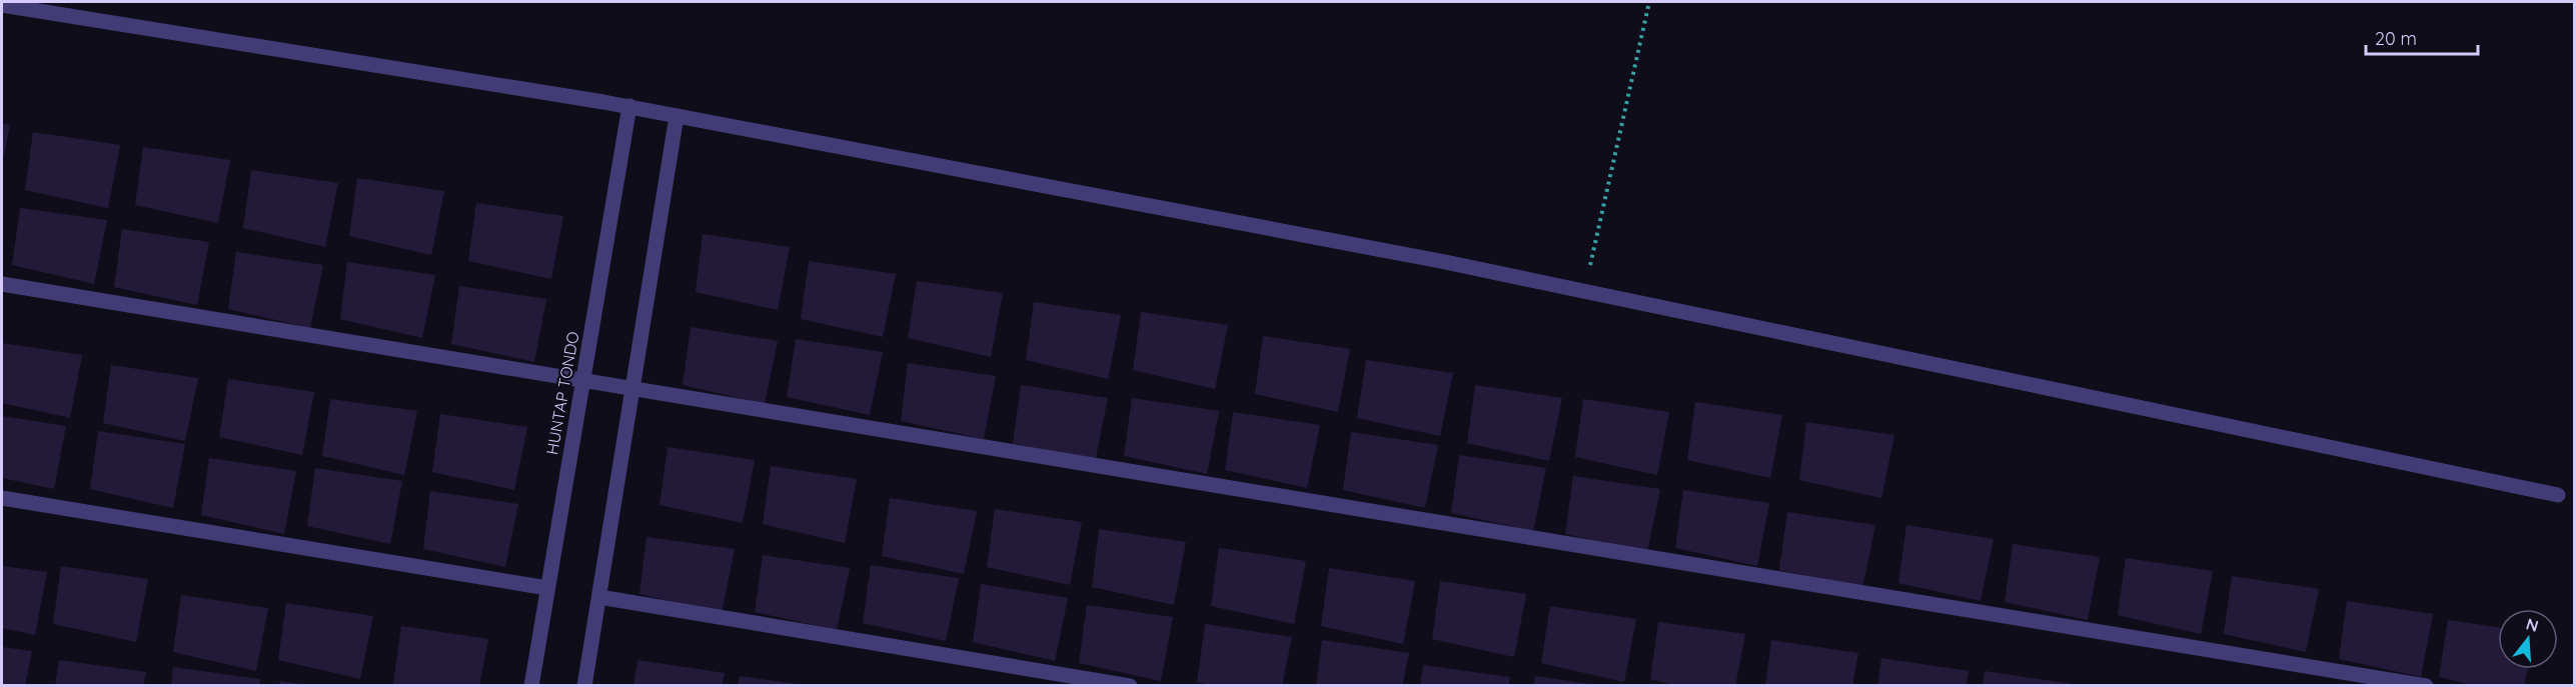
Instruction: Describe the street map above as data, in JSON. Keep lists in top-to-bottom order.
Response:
{
  "streets": {
    "street": ["HUNTAP TONDO"]
  },
  "scale_bar": "20 m",
  "north": "top"
}
